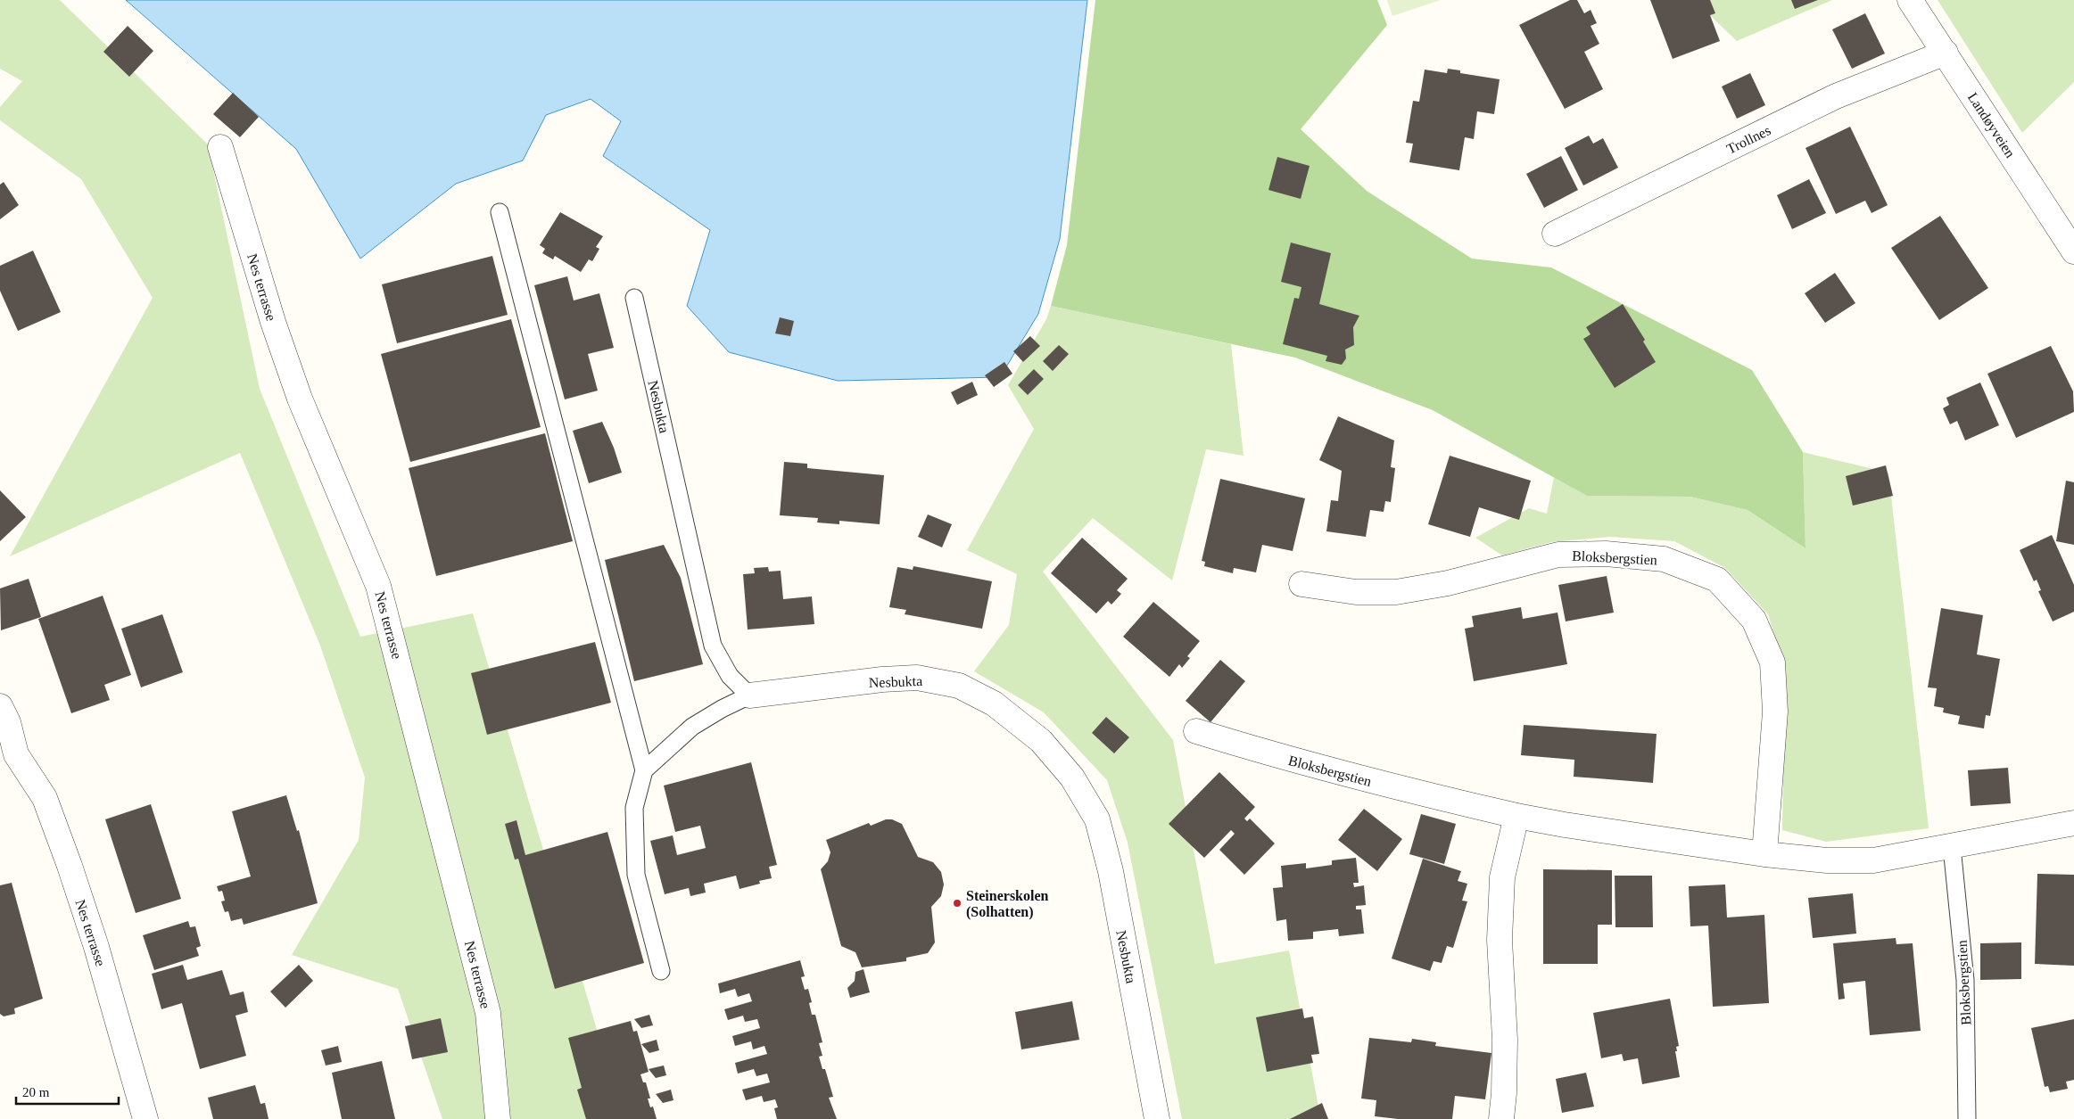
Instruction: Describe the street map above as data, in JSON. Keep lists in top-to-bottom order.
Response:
{
  "streets": {
    "street": [
      "Landøyveien",
      "Trollnes",
      "Nes terrasse",
      "Nesbukta",
      "Bloksbergstien"
    ]
  },
  "crossings": [
    ["Landøyveien", "Trollnes"]
  ],
  "places": ["Steinerskolen (Solhatten)"],
  "scale_bar": "20 m"
}
